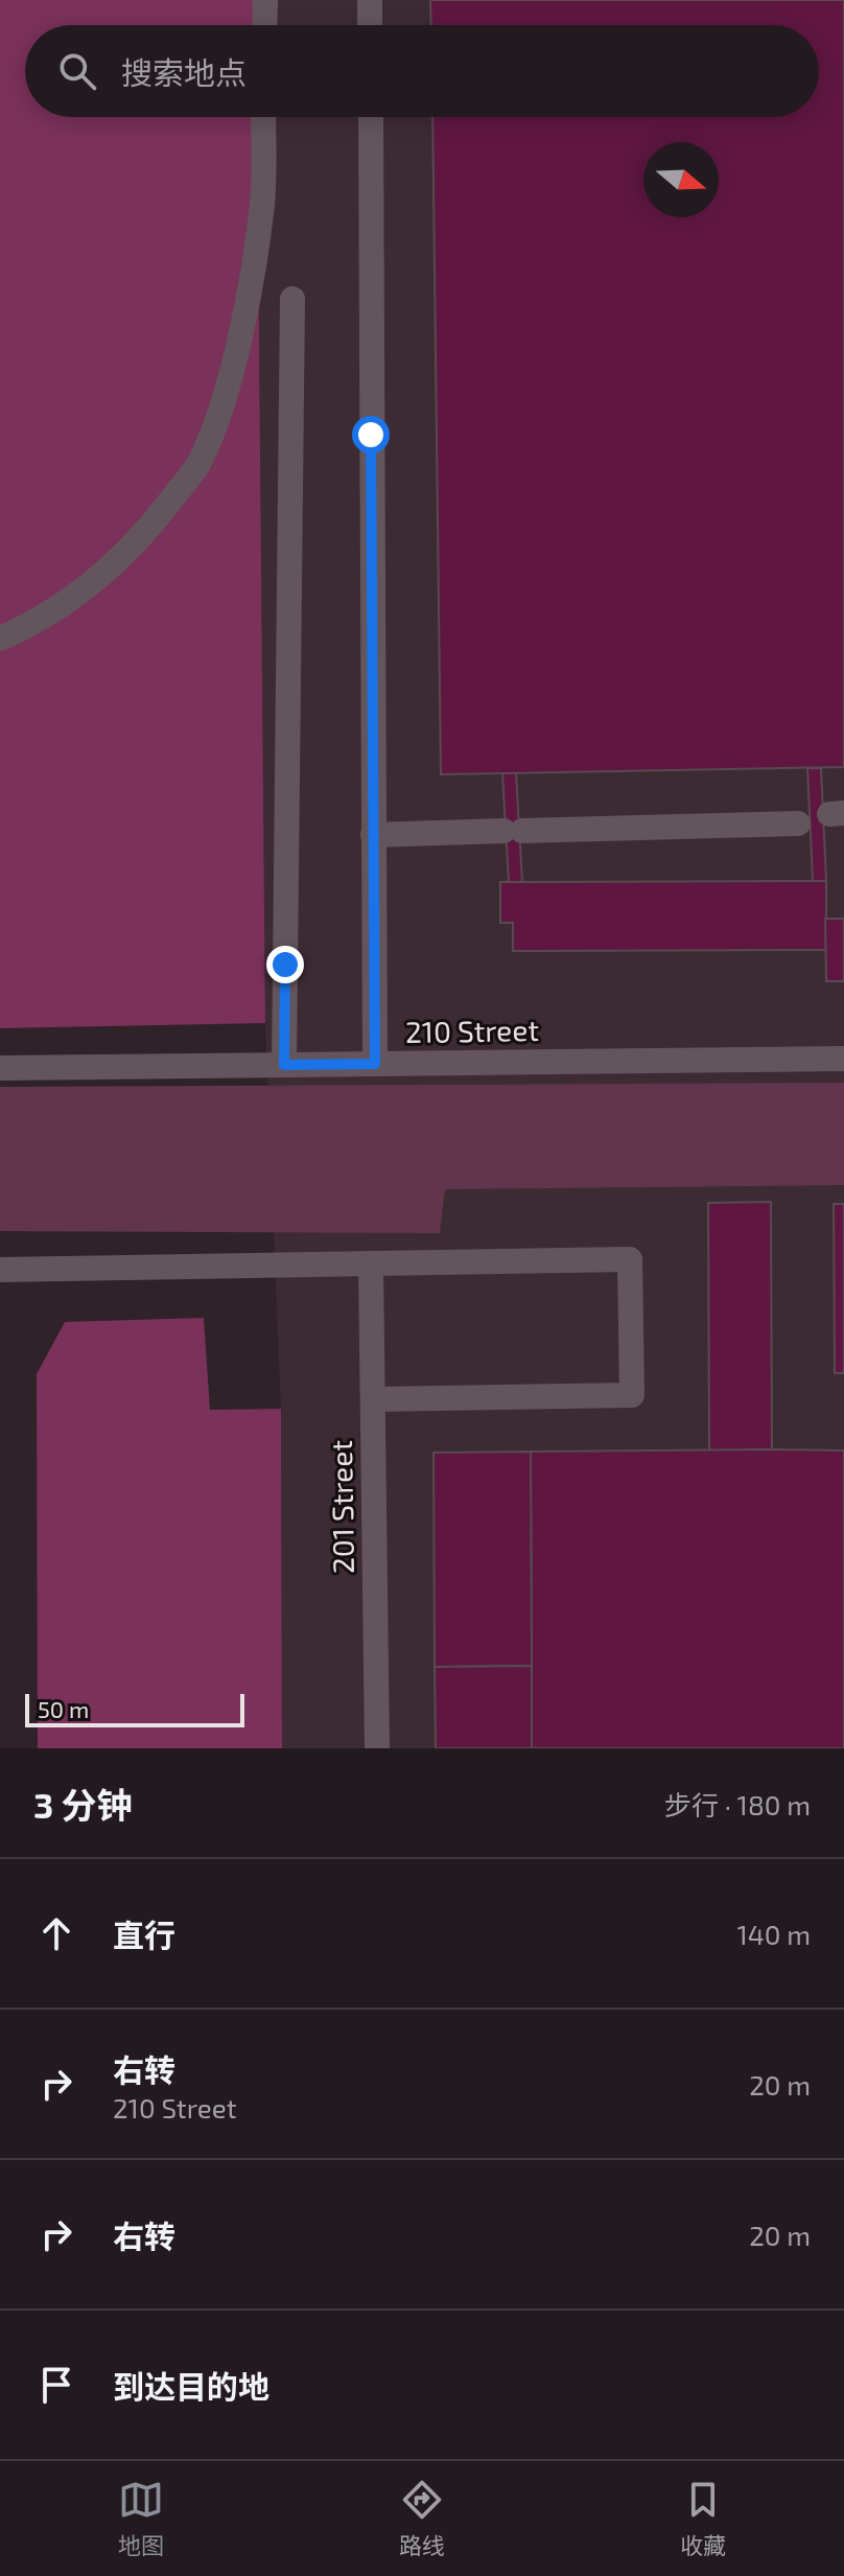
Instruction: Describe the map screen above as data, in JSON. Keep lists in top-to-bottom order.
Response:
{
  "streets": {
    "lane": ["210 Street", "201 Street"]
  },
  "scale_bar": "50 m",
  "north": "right",
  "page": {
    "search": "搜索地点",
    "scale": "50 m",
    "heading": ["3 分钟", "步行 · 180 m"],
    "list": [
      ["直行", "140 m"],
      ["右转", "210 Street", "20 m"],
      ["右转", "20 m"],
      "到达目的地"
    ],
    "nav": ["地图", "路线", "收藏"]
  }
}
